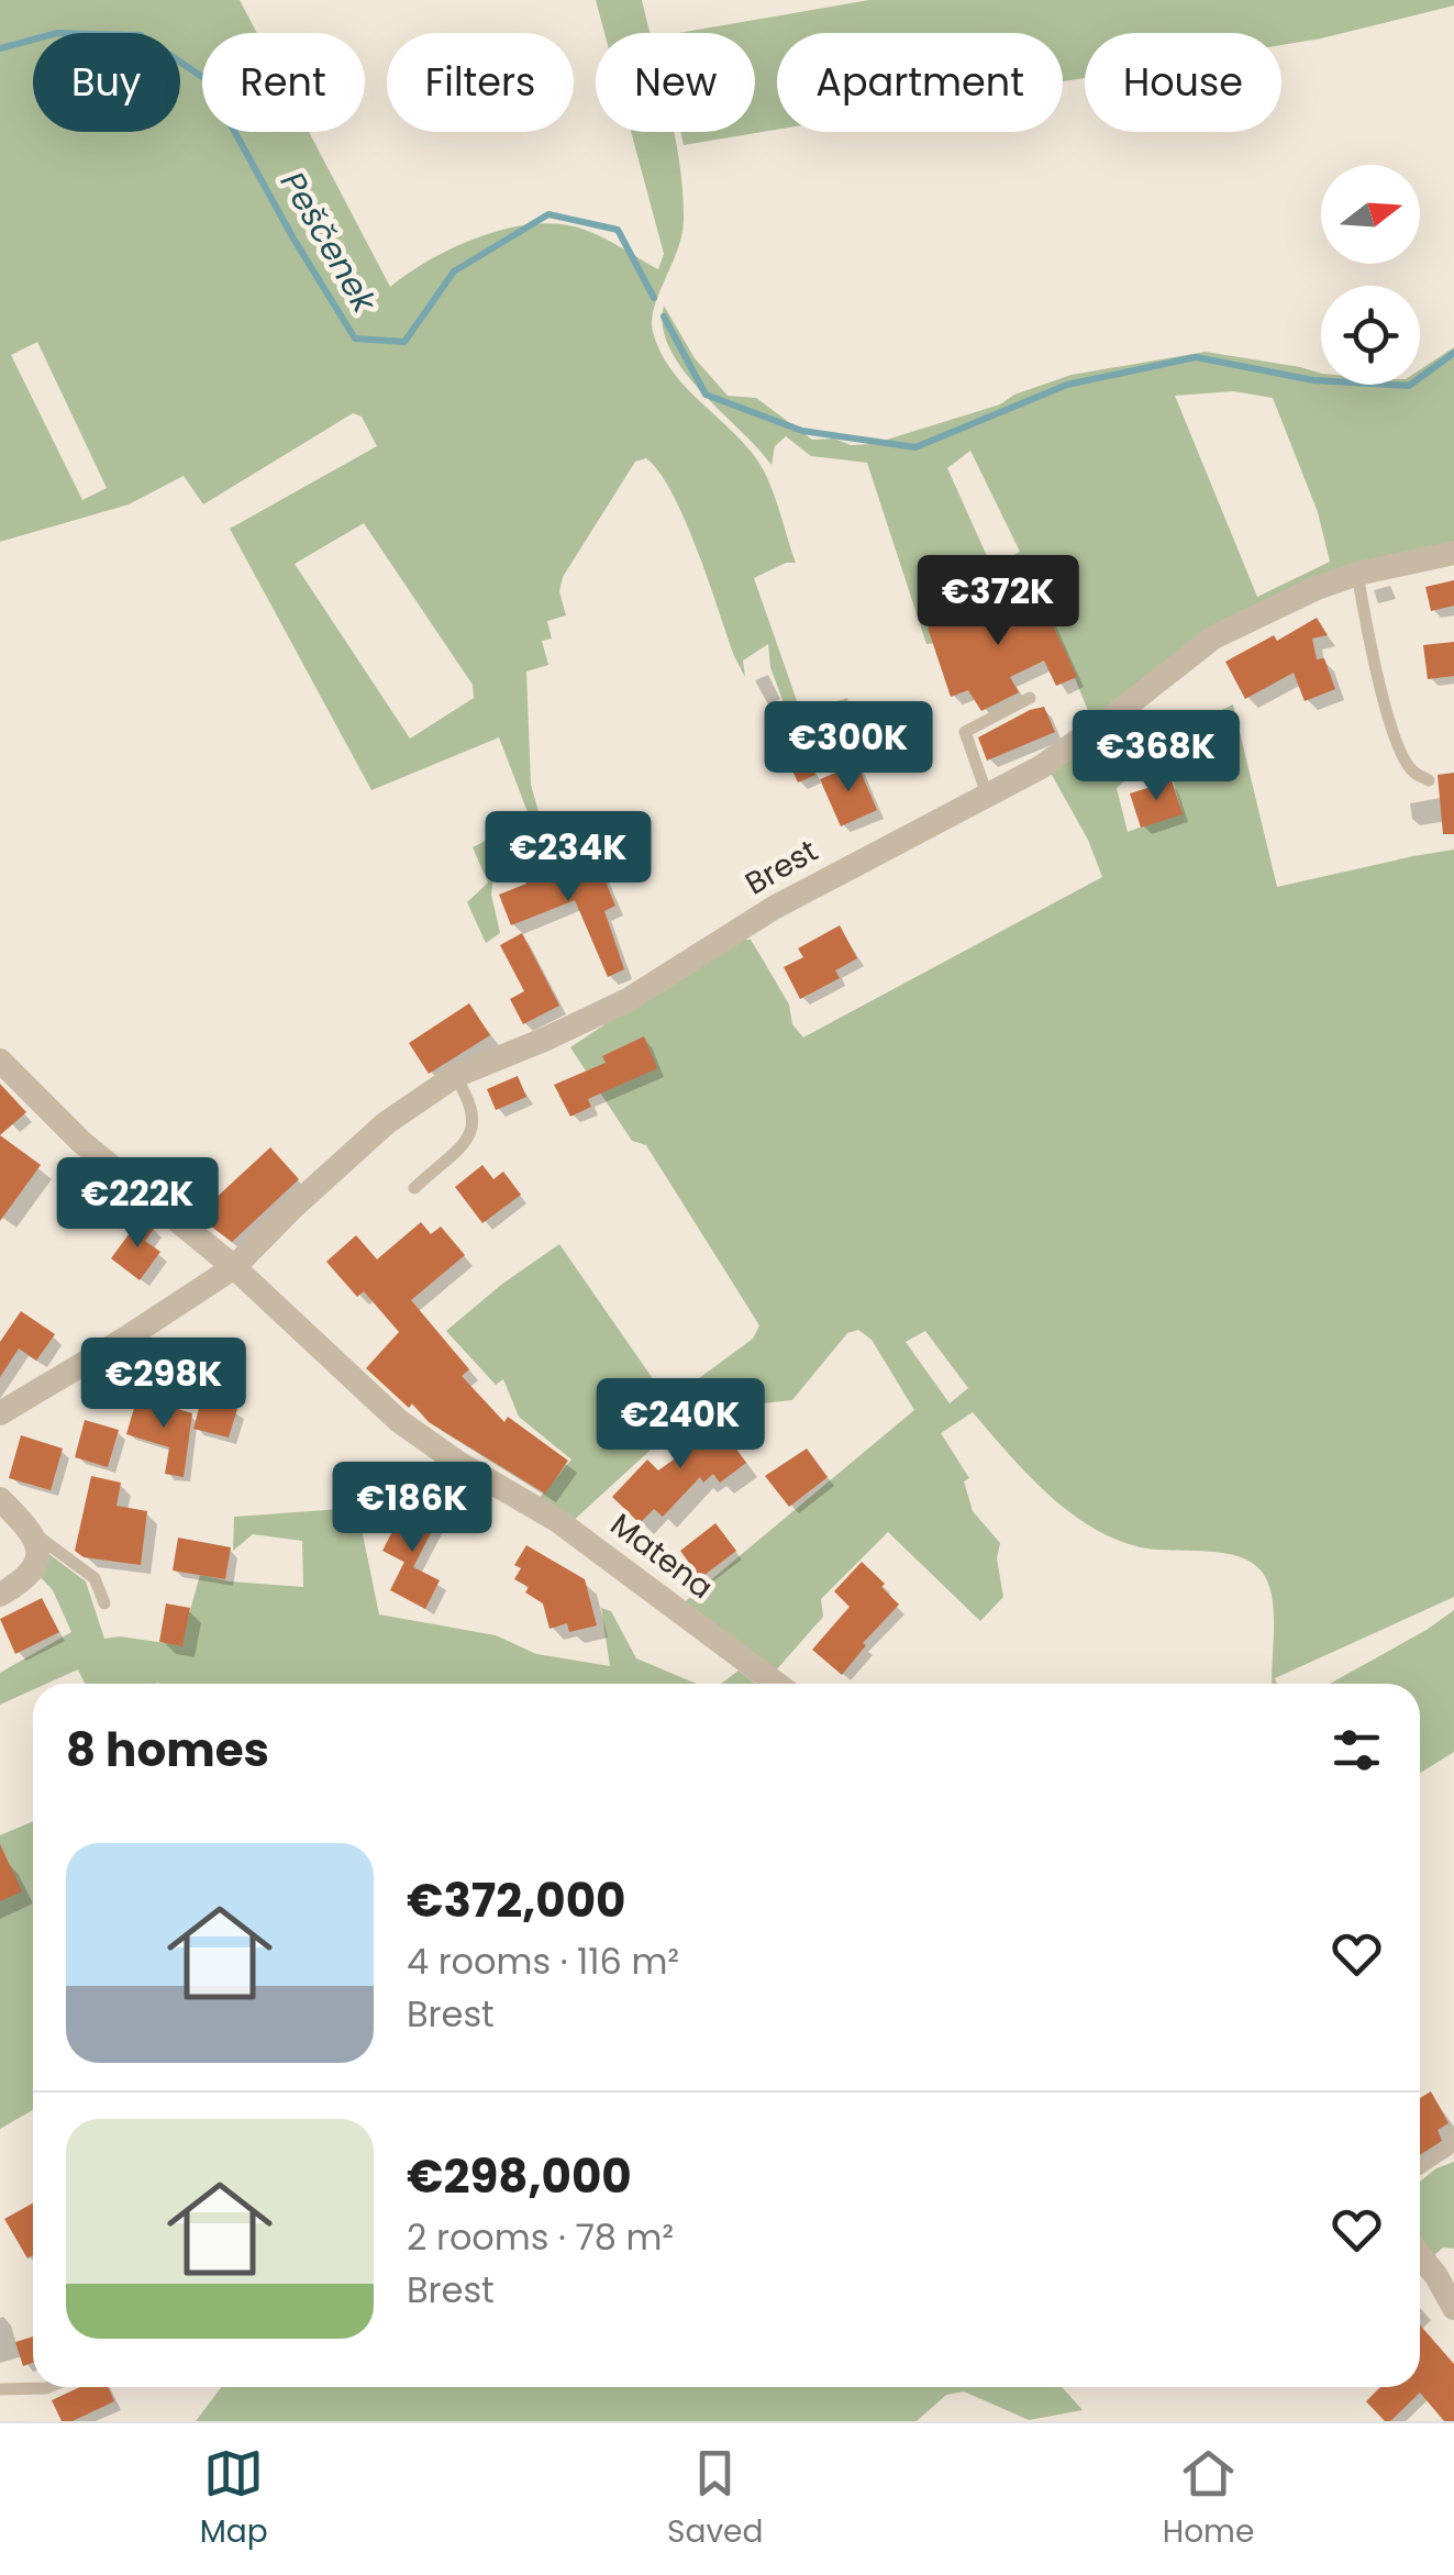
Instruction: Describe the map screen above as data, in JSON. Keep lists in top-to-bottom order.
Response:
{
  "streets": {
    "street": ["Brest", "Matena"]
  },
  "crossings": [
    ["Brest", "Matena"]
  ],
  "water": ["Peščenek"],
  "north": "right",
  "page": {
    "chip": [
      "Buy",
      "Rent",
      "Filters",
      "New",
      "Apartment",
      "House"
    ],
    "price": [
      "€372K",
      "€300K",
      "€368K",
      "€234K",
      "€222K",
      "€298K",
      "€240K",
      "€186K"
    ],
    "heading": "8 homes",
    "list": [
      {
        "name": "€372,000",
        "note": "4 rooms · 116 m² · Brest"
      },
      {
        "name": "€298,000",
        "note": "2 rooms · 78 m² · Brest"
      }
    ],
    "tabs": ["Map", "Saved", "Home"]
  }
}
